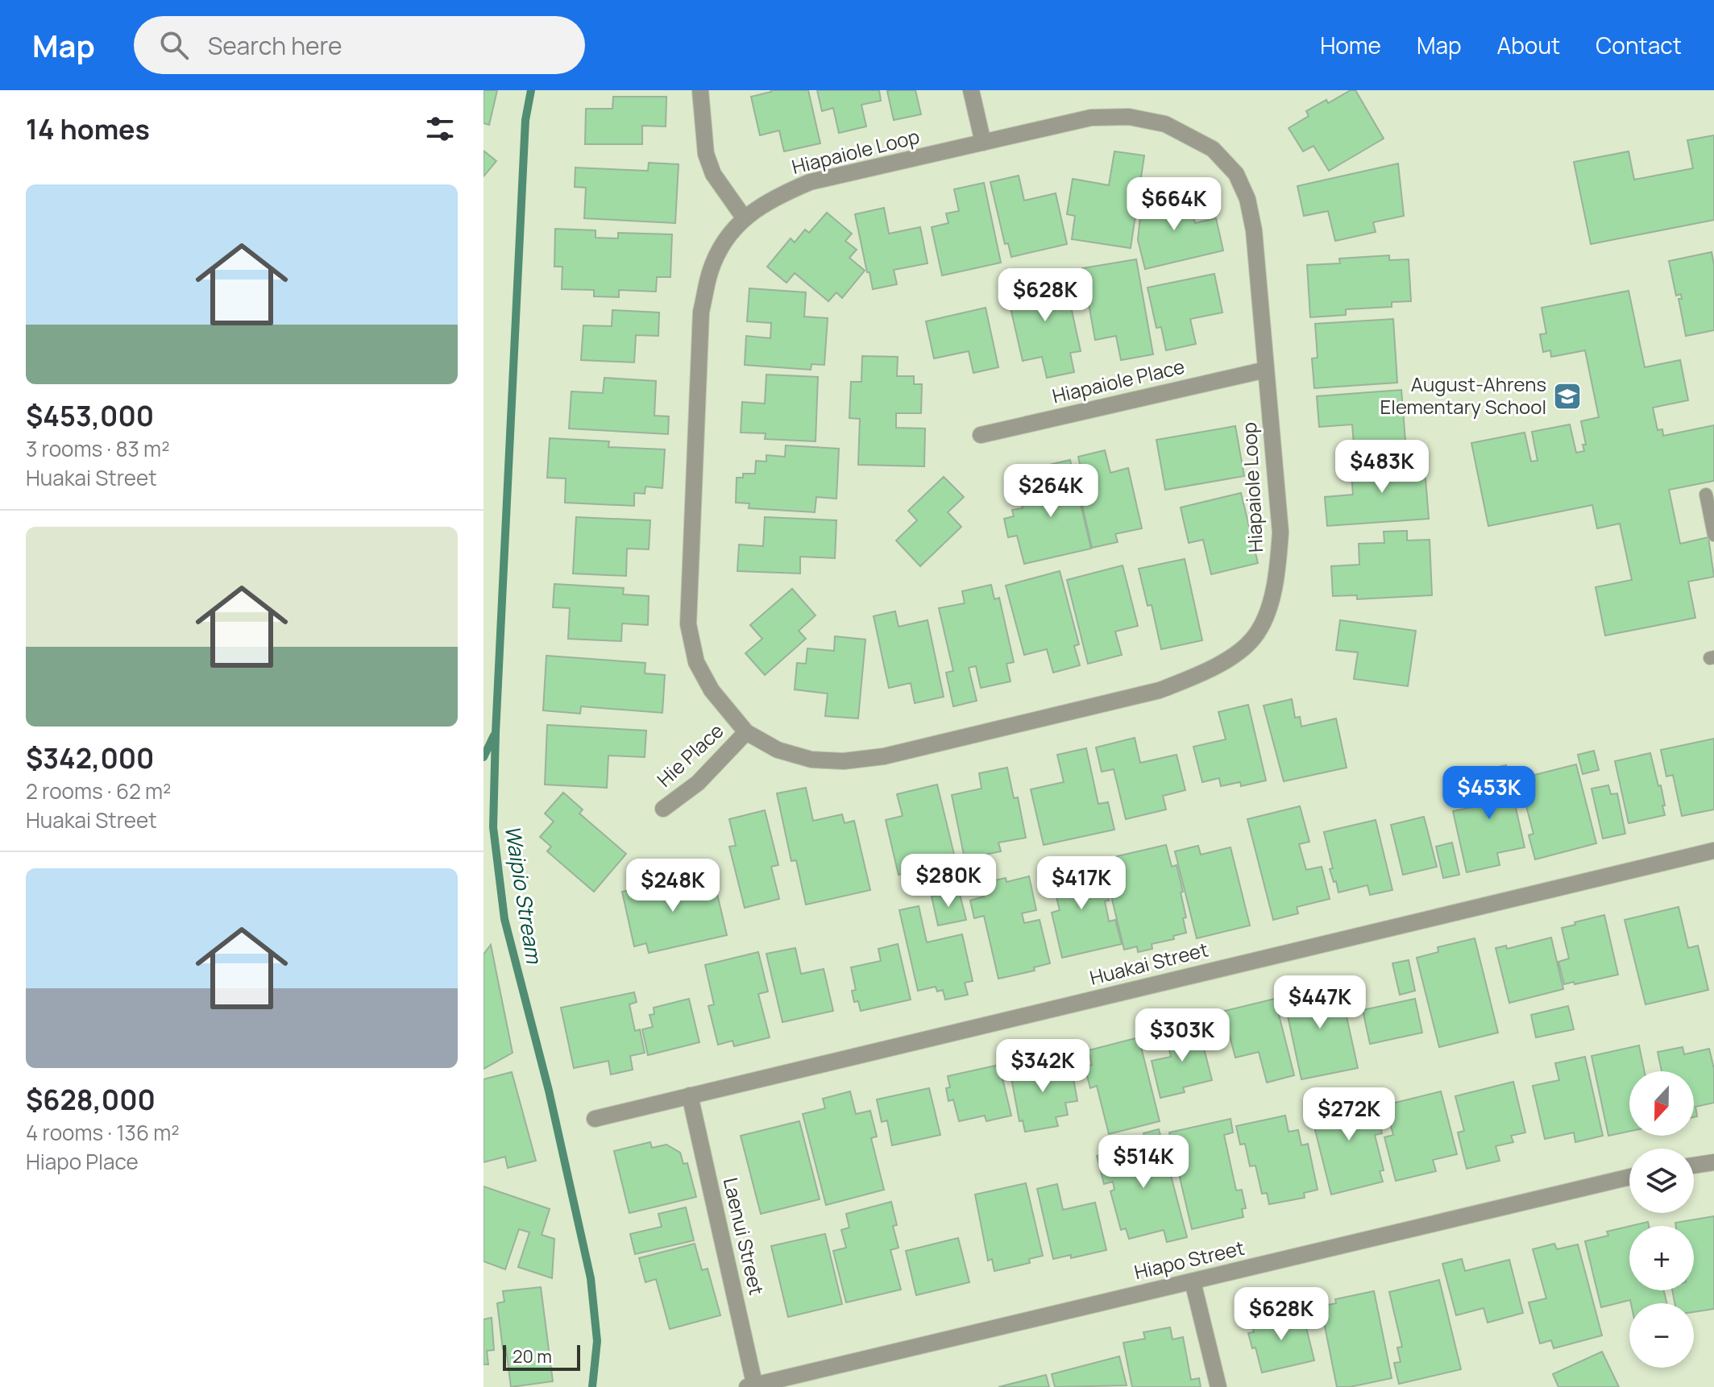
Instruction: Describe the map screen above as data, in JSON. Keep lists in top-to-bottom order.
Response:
{
  "streets": {
    "street": [
      "Hiapaiole Loop",
      "Hiapaiole Place",
      "Hie Place",
      "Huakai Street",
      "Laenui Street",
      "Hiapo Street"
    ]
  },
  "crossings": [
    ["Hiapaiole Loop", "Hiapaiole Place"],
    ["Hiapaiole Loop", "Hie Place"],
    ["Huakai Street", "Laenui Street"],
    ["Laenui Street", "Hiapo Street"]
  ],
  "water": ["Waipio Stream"],
  "places": {
    "school or university": ["August-Ahrens Elementary School"]
  },
  "scale_bar": "20 m",
  "north": "bottom",
  "page": {
    "header": "Map",
    "search": "Search here",
    "nav": [
      "Home",
      "Map",
      "About",
      "Contact"
    ],
    "heading": "14 homes",
    "list": [
      {
        "name": "$453,000",
        "note": "3 rooms · 83 m² · Huakai Street"
      },
      {
        "name": "$342,000",
        "note": "2 rooms · 62 m² · Huakai Street"
      },
      {
        "name": "$628,000",
        "note": "4 rooms · 136 m² · Hiapo Place"
      }
    ],
    "price": [
      "$664K",
      "$628K",
      "$483K",
      "$264K",
      "$453K",
      "$280K",
      "$417K",
      "$248K",
      "$447K",
      "$303K",
      "$342K",
      "$272K",
      "$514K",
      "$628K"
    ],
    "map_buttons": ["+", "−"],
    "scale": "20 m"
  }
}
